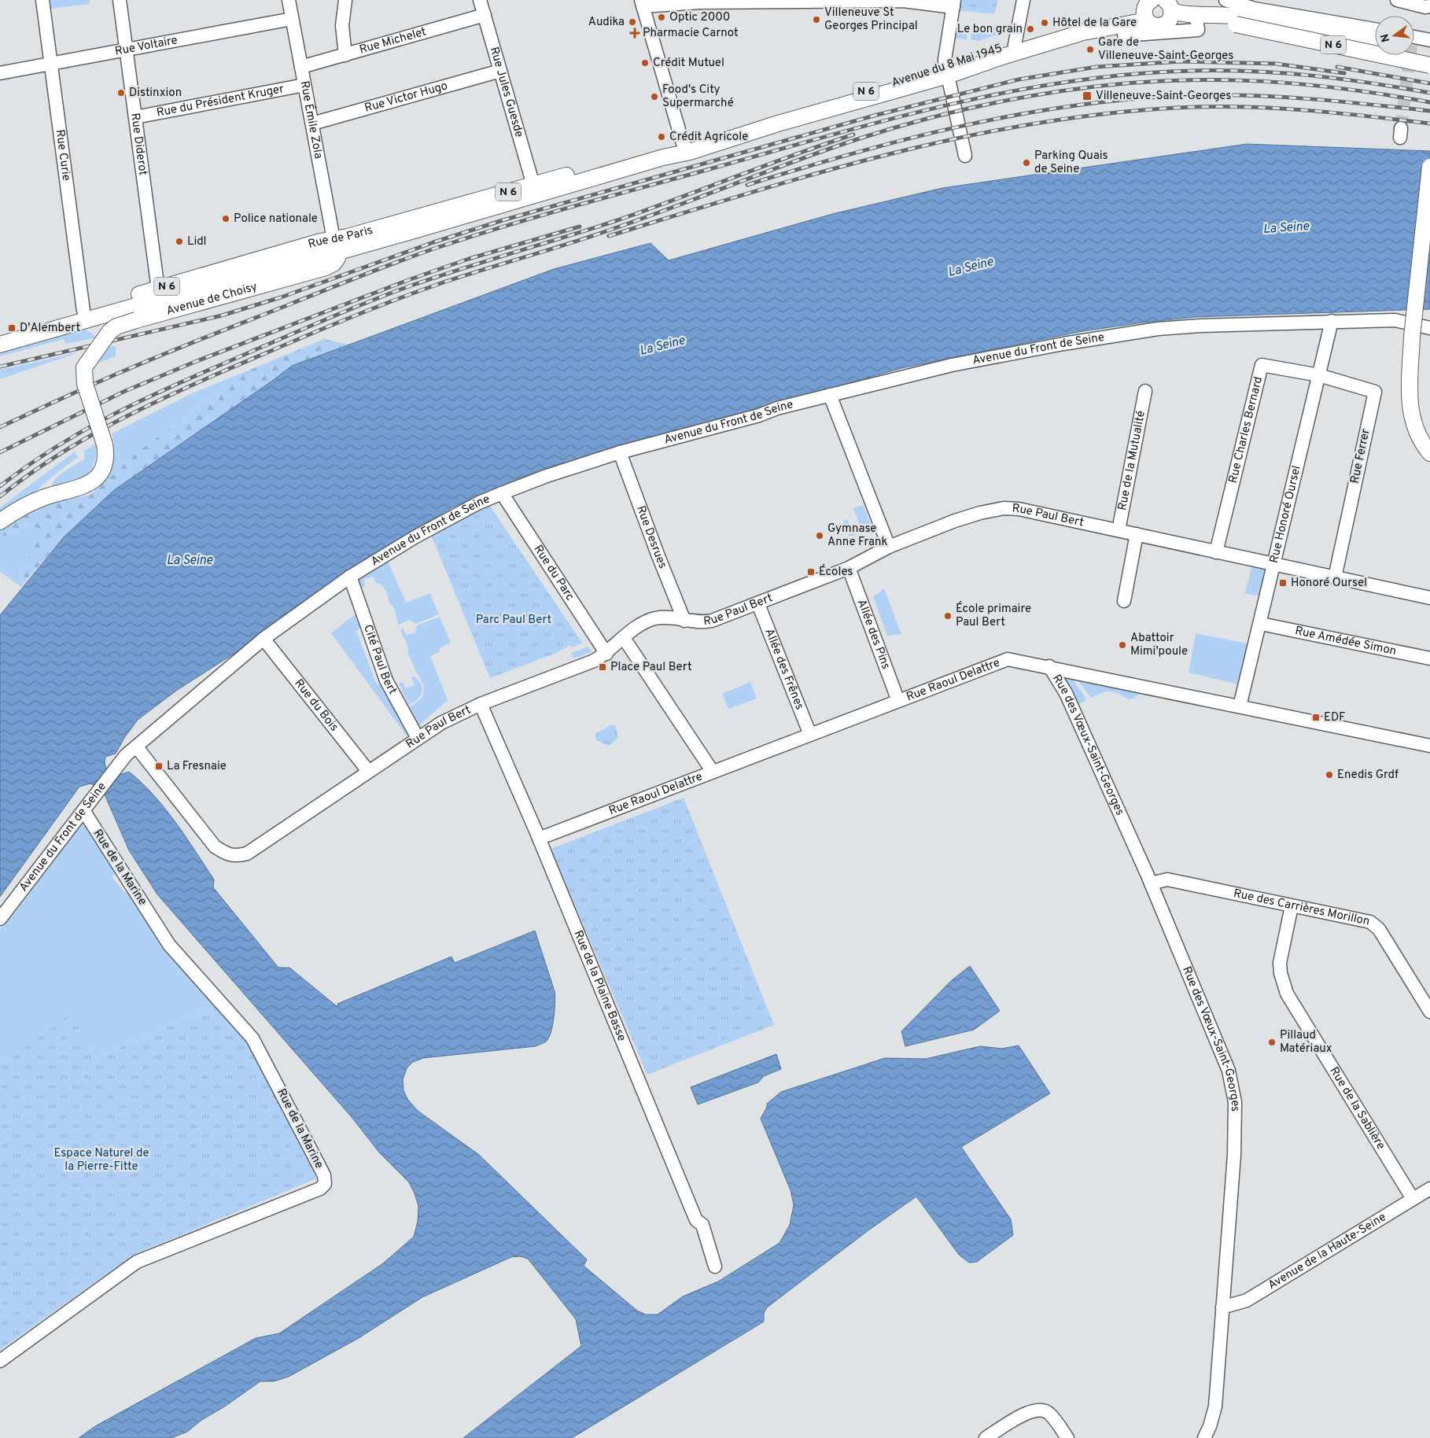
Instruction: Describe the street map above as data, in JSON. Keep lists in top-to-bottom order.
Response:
{
  "streets": {
    "main road": [
      "N 6",
      "Avenue du 8 Mai 1945",
      "Rue de Paris",
      "Avenue de Choisy"
    ],
    "street": [
      "Rue Michelet",
      "Rue Voltaire",
      "Rue Jules Guesde",
      "Rue Victor Hugo",
      "Rue du Président Kruger",
      "Rue Émile Zola",
      "Rue Diderot",
      "Rue Curie",
      "Avenue du Front de Seine",
      "Rue Charles Bernard",
      "Rue Ferrer",
      "Rue de la Mutualité",
      "Rue Honoré Oursel",
      "Rue Paul Bert",
      "Rue Desrues",
      "Rue du Parc",
      "Allée des Pins",
      "Rue Amédée Simon",
      "Cité Paul Bert",
      "Allée des Frênes",
      "Rue Raoul Delattre",
      "Rue du Bois",
      "Rue des Vœux-Saint-Georges",
      "Rue de la Marine",
      "Rue des Carrières Morillon",
      "Rue de la Plaine Basse",
      "Rue de la Sablière",
      "Avenue de la Haute-Seine"
    ]
  },
  "crossings": [
    ["Rue Michelet", "Rue Jules Guesde"],
    ["Rue Michelet", "Rue Émile Zola"],
    ["N 6", "Avenue du 8 Mai 1945"],
    ["Rue Voltaire", "Rue Émile Zola"],
    ["Rue Voltaire", "Rue Diderot"],
    ["Rue Voltaire", "Rue Curie"],
    ["Avenue du 8 Mai 1945", "Rue de Paris"],
    ["Rue Jules Guesde", "Rue Victor Hugo"],
    ["Rue Jules Guesde", "Rue de Paris"],
    ["Rue Victor Hugo", "Rue Émile Zola"],
    ["Rue du Président Kruger", "Rue Émile Zola"],
    ["Rue du Président Kruger", "Rue Diderot"],
    ["Rue Émile Zola", "Rue de Paris"],
    ["Rue Émile Zola", "Avenue de Choisy"],
    ["Rue Diderot", "Rue de Paris"],
    ["Rue Curie", "Rue de Paris"],
    ["Rue de Paris", "Avenue de Choisy"],
    ["Avenue du Front de Seine", "Rue Honoré Oursel"],
    ["Avenue du Front de Seine", "Rue Paul Bert"],
    ["Avenue du Front de Seine", "Rue Desrues"],
    ["Avenue du Front de Seine", "Rue du Parc"],
    ["Avenue du Front de Seine", "Cité Paul Bert"],
    ["Avenue du Front de Seine", "Rue du Bois"],
    ["Avenue du Front de Seine", "Rue de la Marine"],
    ["Rue Charles Bernard", "Rue Ferrer"],
    ["Rue Charles Bernard", "Rue Honoré Oursel"],
    ["Rue Charles Bernard", "Rue Paul Bert"],
    ["Rue Ferrer", "Rue Honoré Oursel"],
    ["Rue Ferrer", "Rue Paul Bert"],
    ["Rue de la Mutualité", "Rue Paul Bert"],
    ["Rue Honoré Oursel", "Rue Paul Bert"],
    ["Rue Honoré Oursel", "Rue Amédée Simon"],
    ["Rue Honoré Oursel", "Rue Raoul Delattre"],
    ["Rue Paul Bert", "Rue Desrues"],
    ["Rue Paul Bert", "Rue du Parc"],
    ["Rue Paul Bert", "Allée des Pins"],
    ["Rue Paul Bert", "Cité Paul Bert"],
    ["Rue Paul Bert", "Allée des Frênes"],
    ["Rue Paul Bert", "Rue du Bois"],
    ["Rue Paul Bert", "Rue de la Plaine Basse"],
    ["Allée des Pins", "Rue Raoul Delattre"],
    ["Allée des Frênes", "Rue Raoul Delattre"],
    ["Rue Raoul Delattre", "Rue des Vœux-Saint-Georges"],
    ["Rue Raoul Delattre", "Rue de la Plaine Basse"],
    ["Rue des Vœux-Saint-Georges", "Rue des Carrières Morillon"],
    ["Rue des Vœux-Saint-Georges", "Avenue de la Haute-Seine"],
    ["Rue des Carrières Morillon", "Rue de la Sablière"],
    ["Rue de la Sablière", "Avenue de la Haute-Seine"]
  ],
  "water": ["La Seine"],
  "parks": ["Parc Paul Bert", "Espace Naturel de la Pierre-Fitte"],
  "places": {
    "other": [
      "Optic 2000",
      "Villeneuve St Georges Principal",
      "Audika",
      "Hôtel de la Gare",
      "Le bon grain",
      "Gare de Villeneuve-Saint-Georges",
      "Crédit Mutuel",
      "Distinxion",
      "Food's City Supermarché",
      "Crédit Agricole",
      "Parking Quais de Seine",
      "Police nationale",
      "Lidl",
      "Gymnase Anne Frank",
      "École primaire Paul Bert",
      "Abattoir Mimi'poule",
      "Enedis Grdf",
      "Pillaud Matériaux"
    ],
    "health": ["Pharmacie Carnot"],
    "transit": [
      "Villeneuve-Saint-Georges",
      "D'Alembert",
      "Écoles",
      "Honoré Oursel",
      "Place Paul Bert",
      "EDF",
      "La Fresnaie"
    ]
  },
  "north": "left"
}
